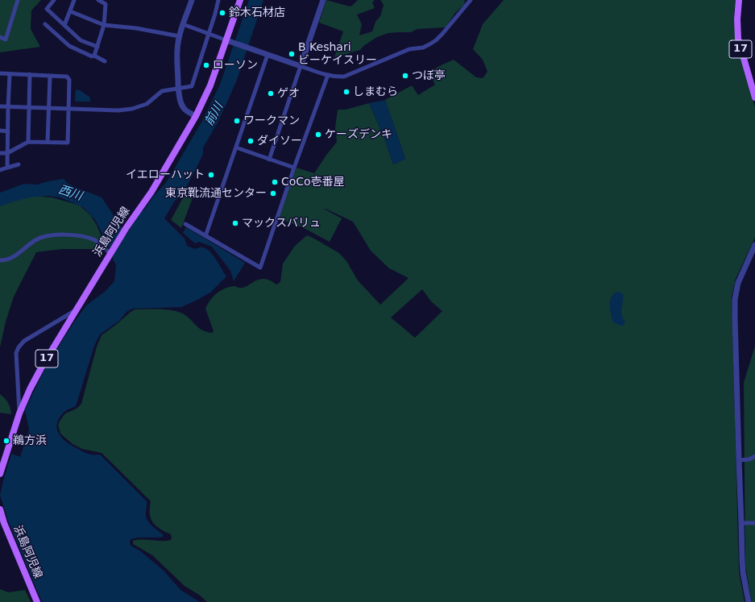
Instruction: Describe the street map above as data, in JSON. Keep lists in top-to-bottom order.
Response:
{
  "streets": {
    "main road": ["17", "浜島阿児線"]
  },
  "water": ["前川", "西川"],
  "places": [
    "鈴木石材店",
    "B Keshari ビーケイスリー",
    "ローソン",
    "つぼ亭",
    "しまむら",
    "ゲオ",
    "ワークマン",
    "ケーズデンキ",
    "ダイソー",
    "イエローハット",
    "CoCo壱番屋",
    "東京靴流通センター",
    "マックスバリュ",
    "鵜方浜"
  ]
}
